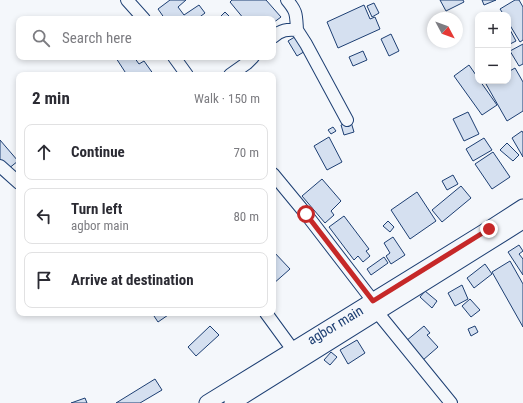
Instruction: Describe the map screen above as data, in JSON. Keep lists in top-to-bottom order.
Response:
{
  "streets": {
    "main road": ["agbor main"]
  },
  "north": "bottom right",
  "page": {
    "map_buttons": ["+", "−"],
    "search": "Search here",
    "heading": ["2 min", "Walk · 150 m"],
    "list": [
      ["Continue", "70 m"],
      ["Turn left", "agbor main", "80 m"],
      "Arrive at destination"
    ]
  }
}
